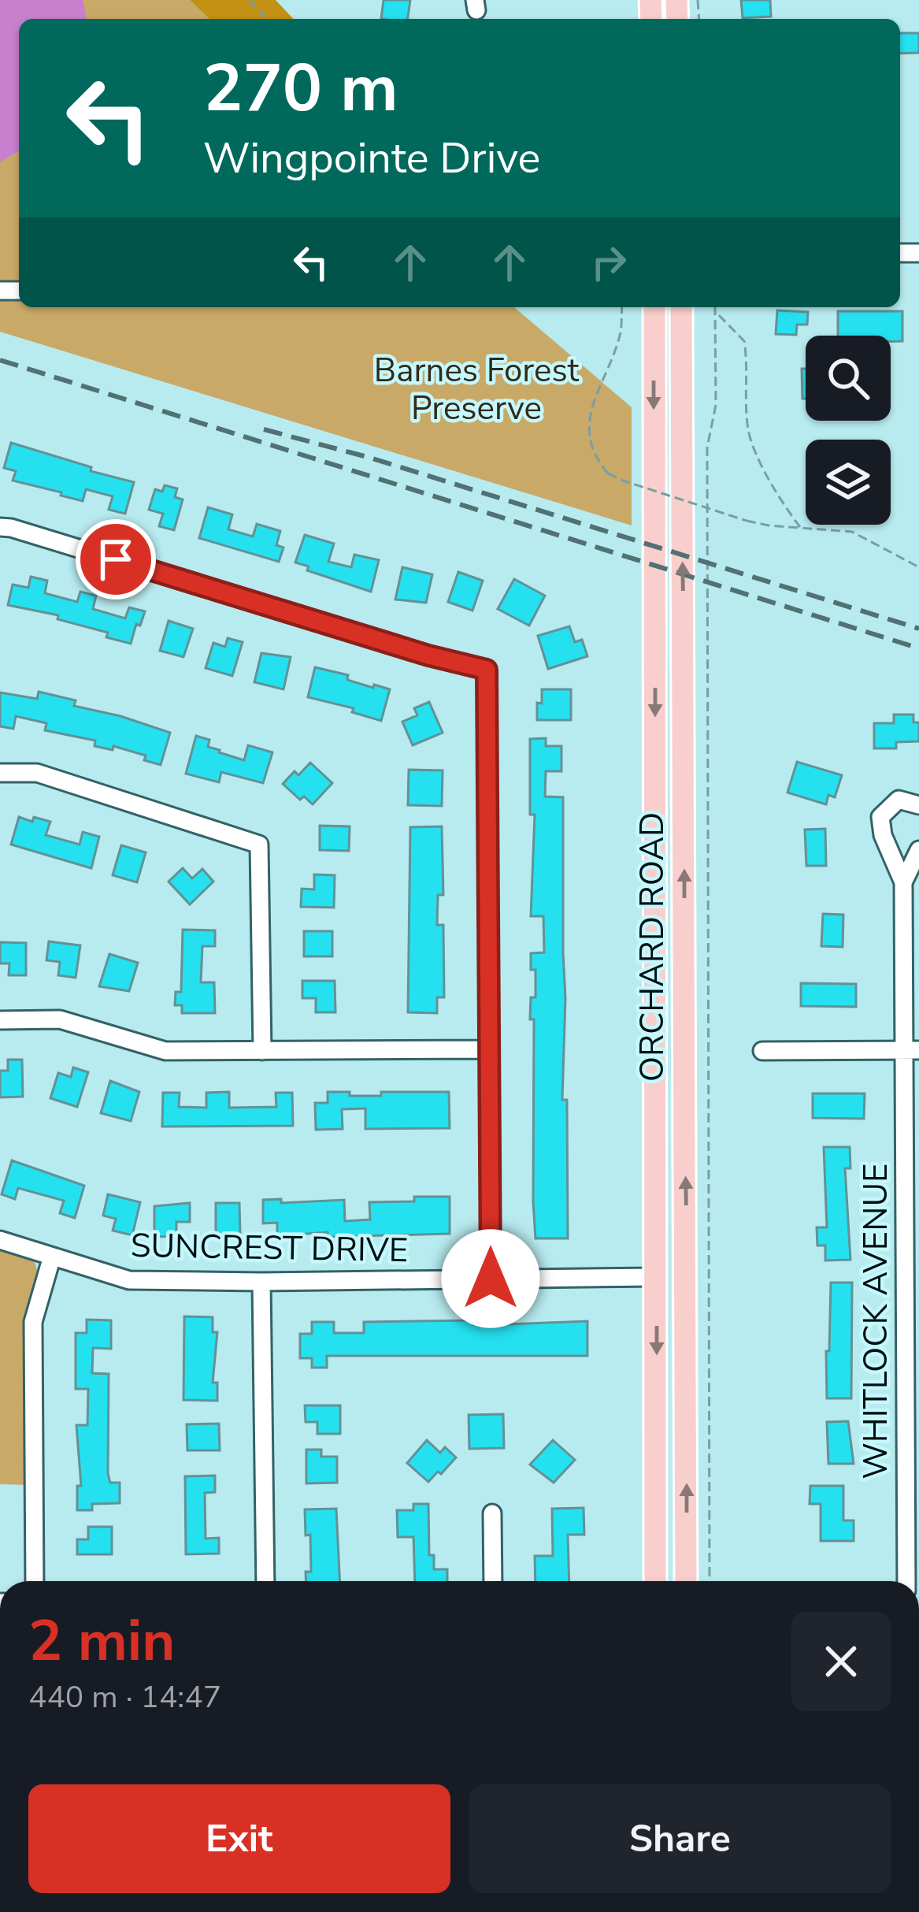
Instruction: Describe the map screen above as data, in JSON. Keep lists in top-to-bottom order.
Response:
{
  "streets": {
    "main road": ["ORCHARD ROAD"],
    "street": ["SUNCREST DRIVE", "WHITLOCK AVENUE"]
  },
  "crossings": [
    ["ORCHARD ROAD", "SUNCREST DRIVE"]
  ],
  "parks": ["Barnes Forest Preserve"],
  "page": {
    "turn": ["270 m", "Wingpointe Drive"],
    "heading": ["2 min", "440 m · 14:47"],
    "buttons": ["Exit", "Share"]
  }
}
